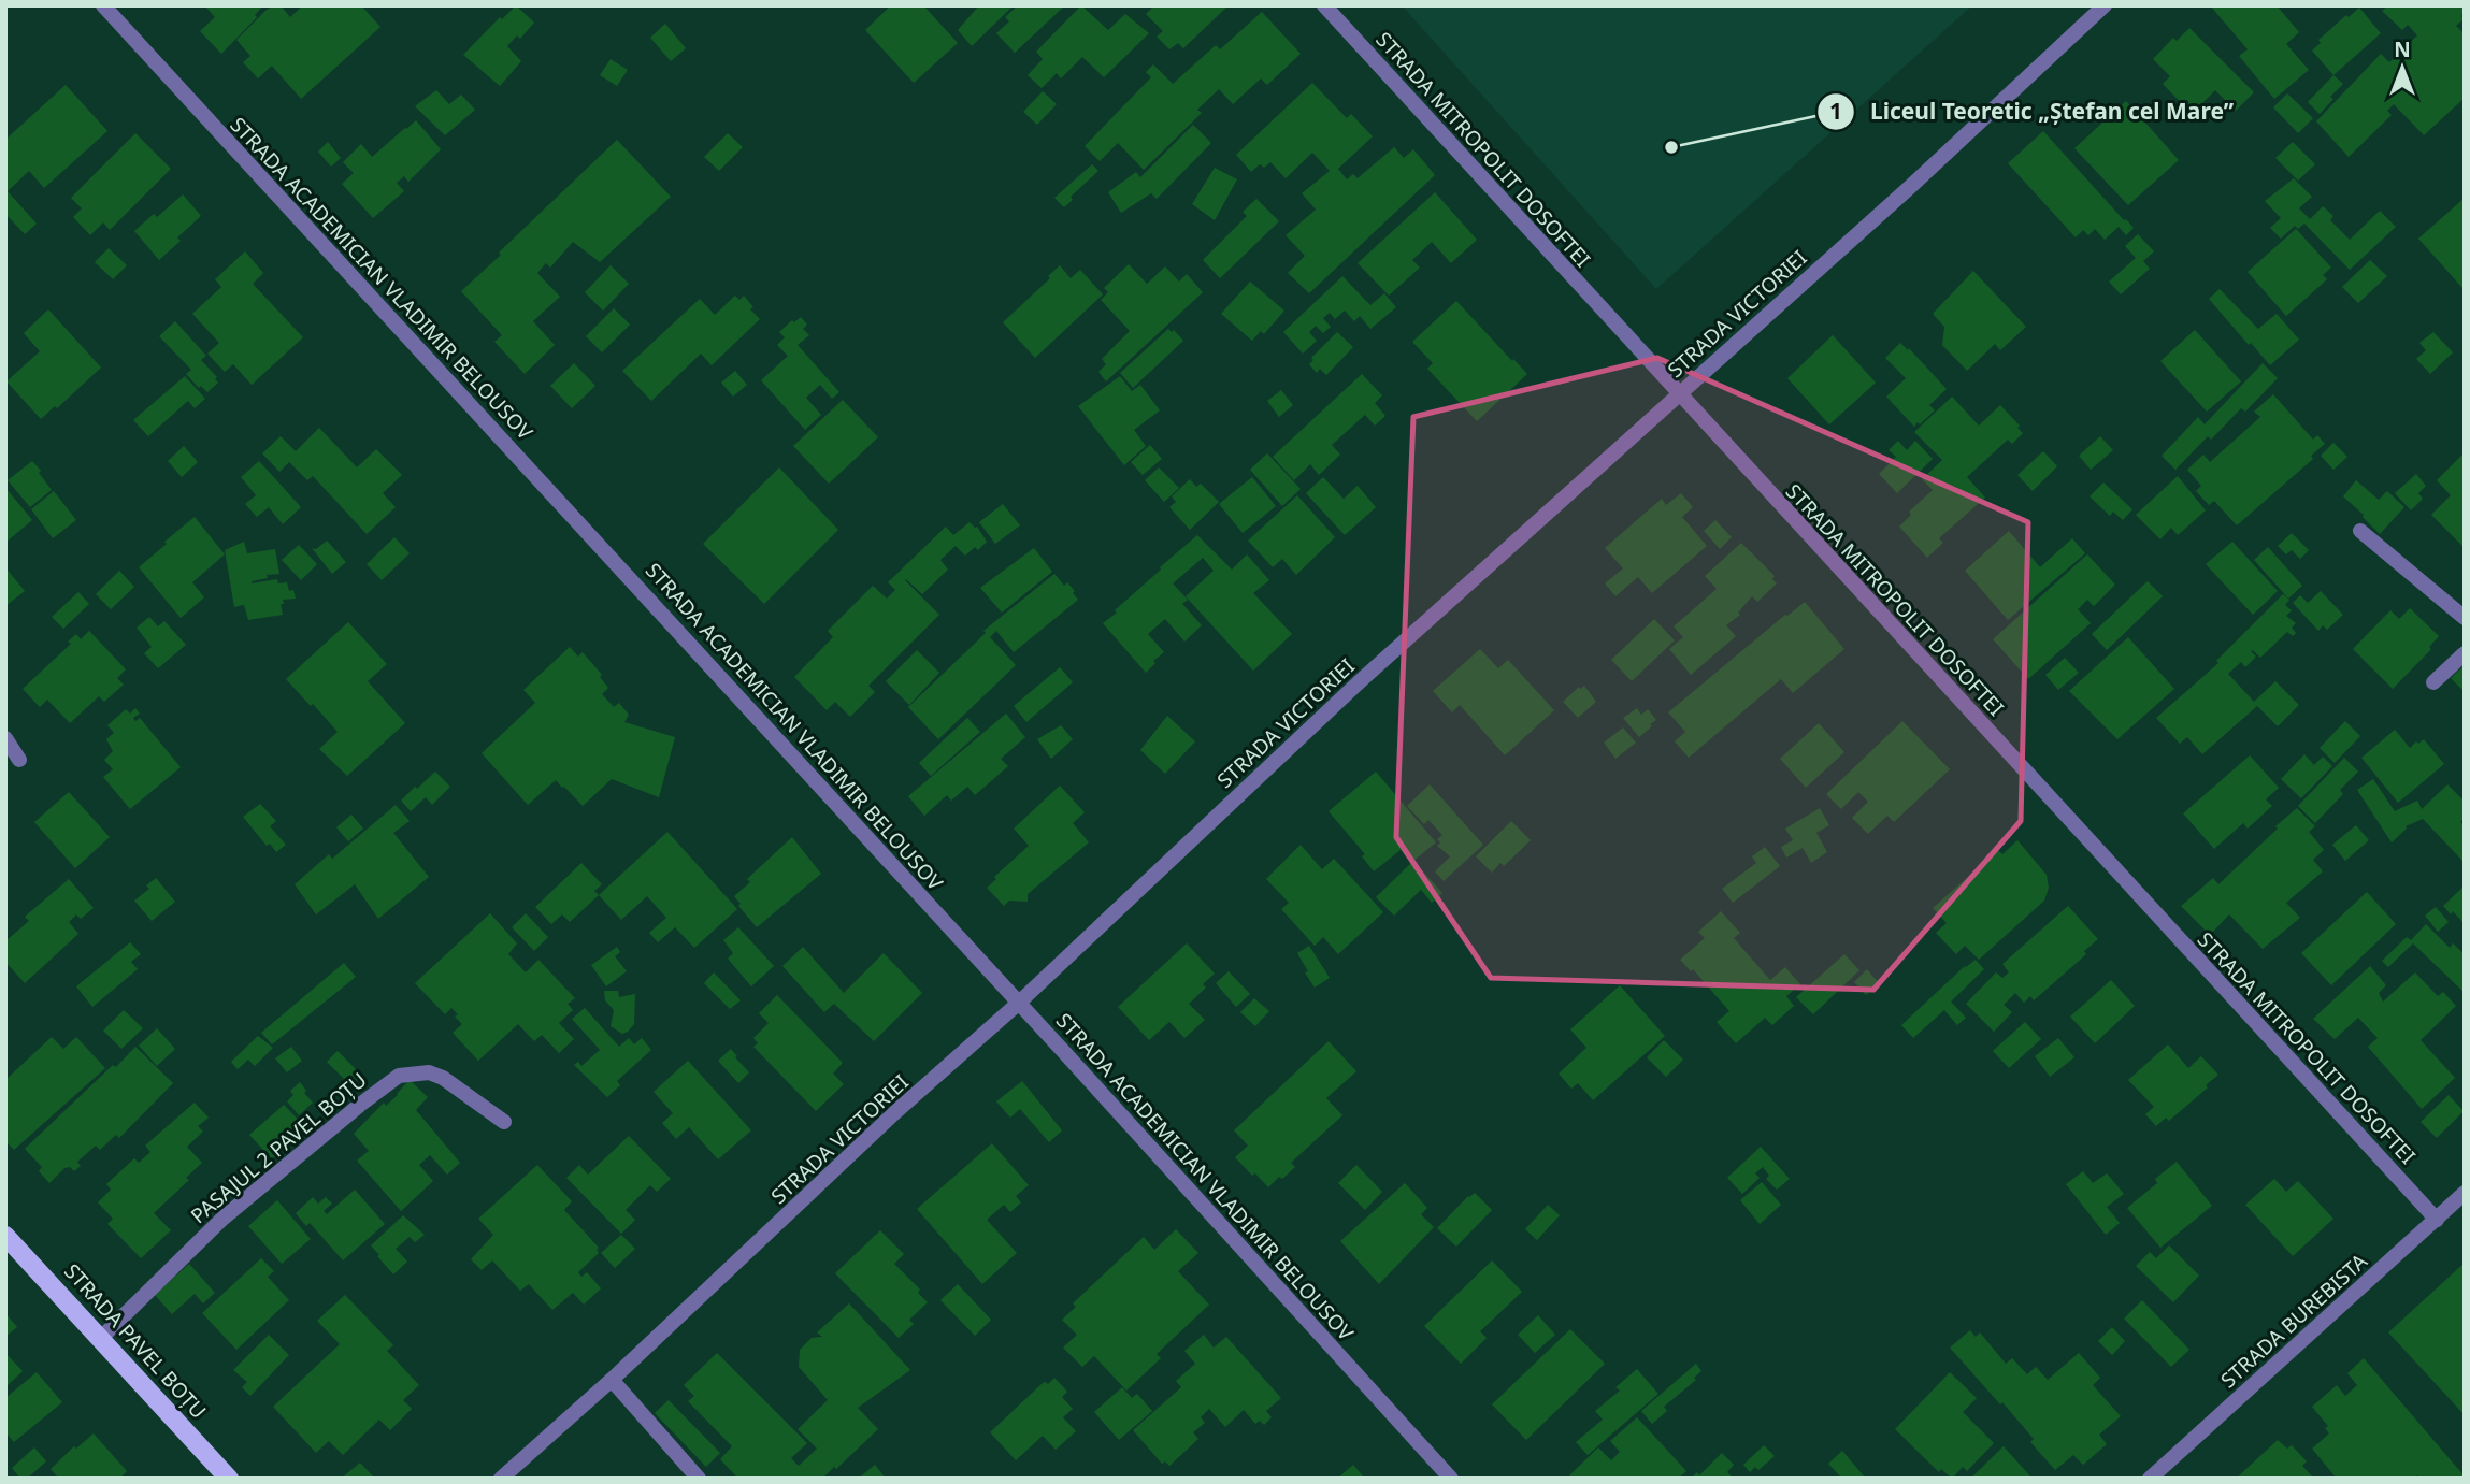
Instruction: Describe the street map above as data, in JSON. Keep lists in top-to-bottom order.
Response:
{
  "streets": {
    "main road": ["STRADA PAVEL BOȚU"],
    "street": [
      "STRADA MITROPOLIT DOSOFTEI",
      "STRADA ACADEMICIAN VLADIMIR BELOUSOV",
      "STRADA VICTORIEI",
      "PASAJUL 2 PAVEL BOȚU",
      "STRADA BUREBISTA"
    ]
  },
  "crossings": [
    ["STRADA MITROPOLIT DOSOFTEI", "STRADA VICTORIEI"],
    ["STRADA MITROPOLIT DOSOFTEI", "STRADA BUREBISTA"],
    ["STRADA ACADEMICIAN VLADIMIR BELOUSOV", "STRADA VICTORIEI"],
    ["PASAJUL 2 PAVEL BOȚU", "STRADA PAVEL BOȚU"]
  ],
  "places": ["Liceul Teoretic „Ștefan cel Mare”"],
  "north": "top"
}
